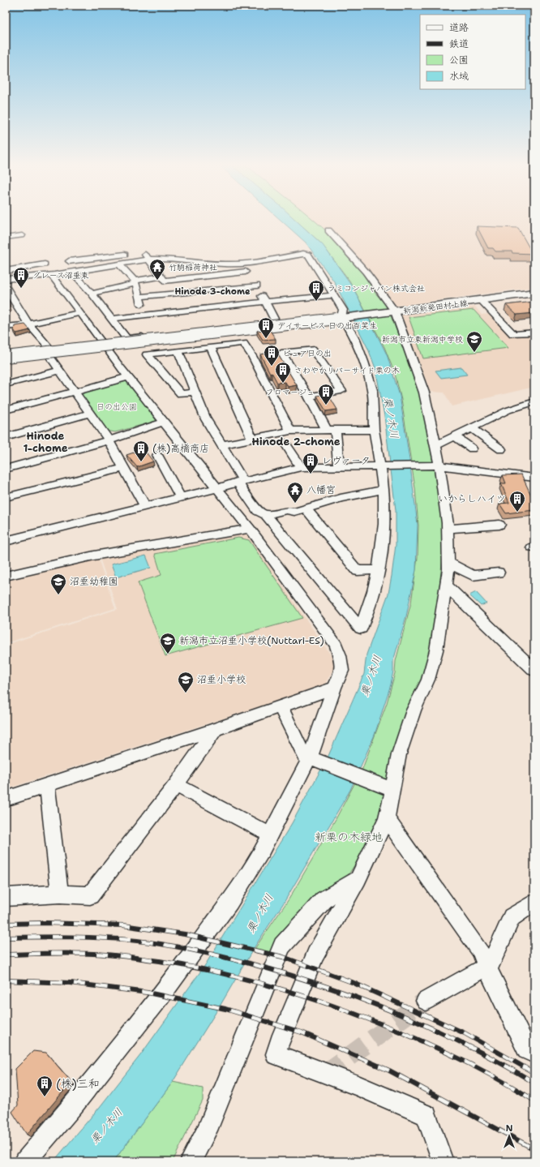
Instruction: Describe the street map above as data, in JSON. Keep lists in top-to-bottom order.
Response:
{
  "streets": {
    "main road": ["新潟新発田村上線"]
  },
  "districts": ["Hinode 3-chome", "Hinode 1-chome", "Hinode 2-chome"],
  "water": ["栗ノ木川"],
  "parks": ["日の出公園", "新栗の木緑地"],
  "places": {
    "temple": ["竹駒稲荷神社", "八幡宮"],
    "building": [
      "グレース沼垂東",
      "ラミコンジャパン株式会社",
      "デイサービス 日の出百笑生",
      "ピュア日の出",
      "さわやかリバーサイド栗の木",
      "フロマージュ",
      "(株)高橋商店",
      "レヴァータ",
      "いからしハイツ",
      "(株)三和"
    ],
    "school or university": [
      "新潟市立東新潟中学校",
      "沼垂幼稚園",
      "新潟市立沼垂小学校(Nuttari-ES)",
      "沼垂小学校"
    ]
  },
  "legend": [
    "道路",
    "鉄道",
    "公園",
    "水域"
  ],
  "north": "top"
}
